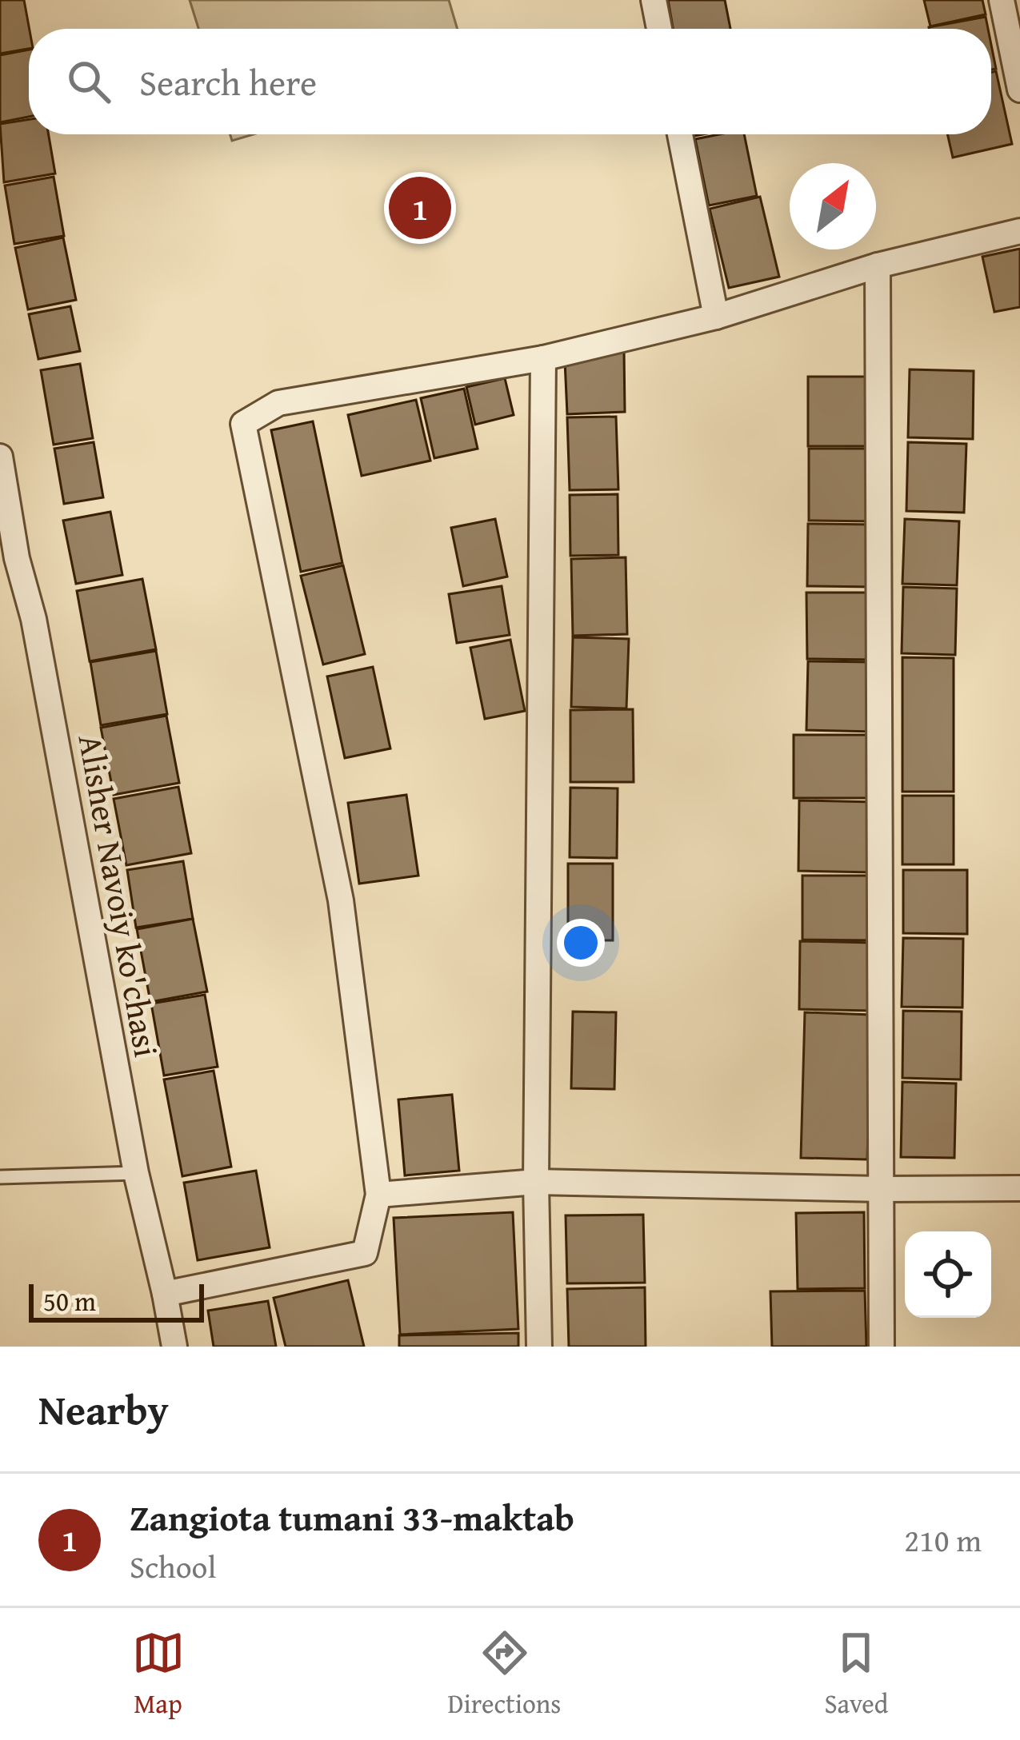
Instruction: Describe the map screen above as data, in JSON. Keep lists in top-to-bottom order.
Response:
{
  "streets": {
    "street": ["Alisher Navoiy ko'chasi"]
  },
  "scale_bar": "50 m",
  "north": "top right",
  "page": {
    "search": "Search here",
    "pins": "1",
    "scale": "50 m",
    "heading": "Nearby",
    "list": [
      {
        "mark": "1",
        "name": "Zangiota tumani 33-maktab",
        "note": "School",
        "value": "210 m"
      }
    ],
    "nav": ["Map", "Directions", "Saved"]
  }
}
